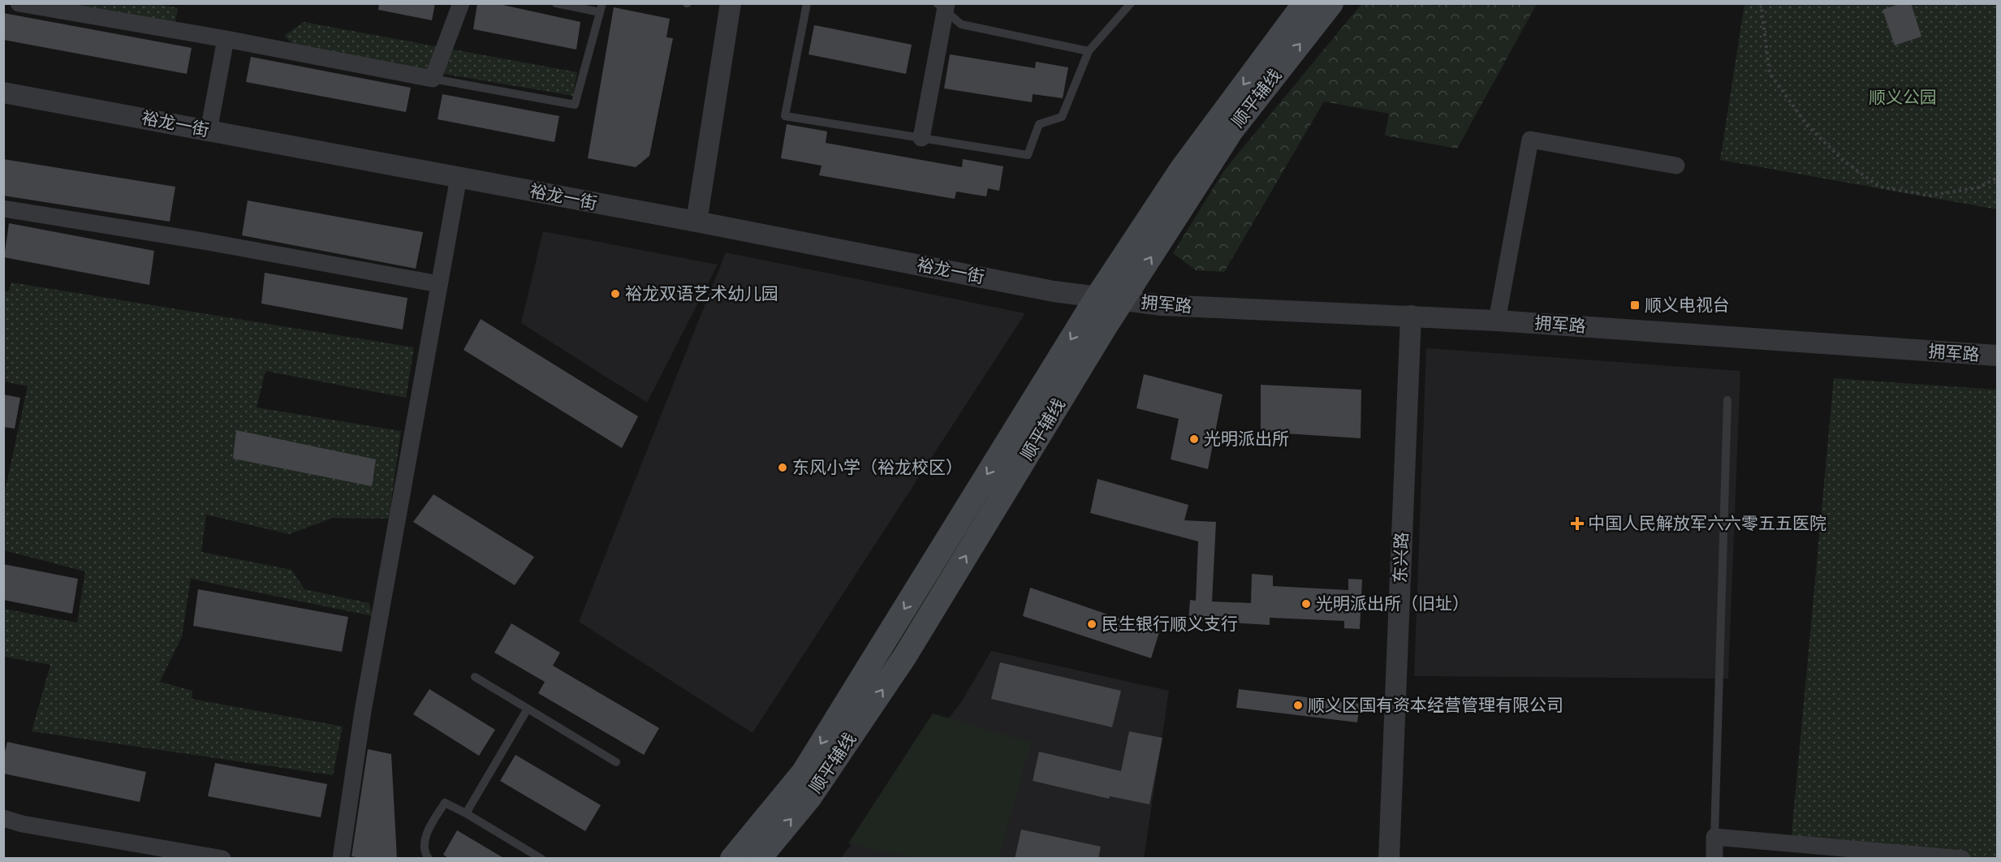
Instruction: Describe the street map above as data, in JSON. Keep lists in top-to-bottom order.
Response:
{
  "streets": {
    "main road": ["顺平辅线"],
    "street": ["裕龙一街", "拥军路", "东兴路"]
  },
  "crossings": [
    ["顺平辅线", "裕龙一街"],
    ["顺平辅线", "拥军路"],
    ["裕龙一街", "拥军路"],
    ["拥军路", "东兴路"]
  ],
  "parks": ["顺义公园"],
  "places": {
    "other": [
      "裕龙双语艺术幼儿园",
      "光明派出所",
      "东风小学（裕龙校区）",
      "光明派出所（旧址）",
      "民生银行顺义支行",
      "顺义区国有资本经营管理有限公司"
    ],
    "transit": ["顺义电视台"],
    "health": ["中国人民解放军六六零五五医院"]
  }
}
